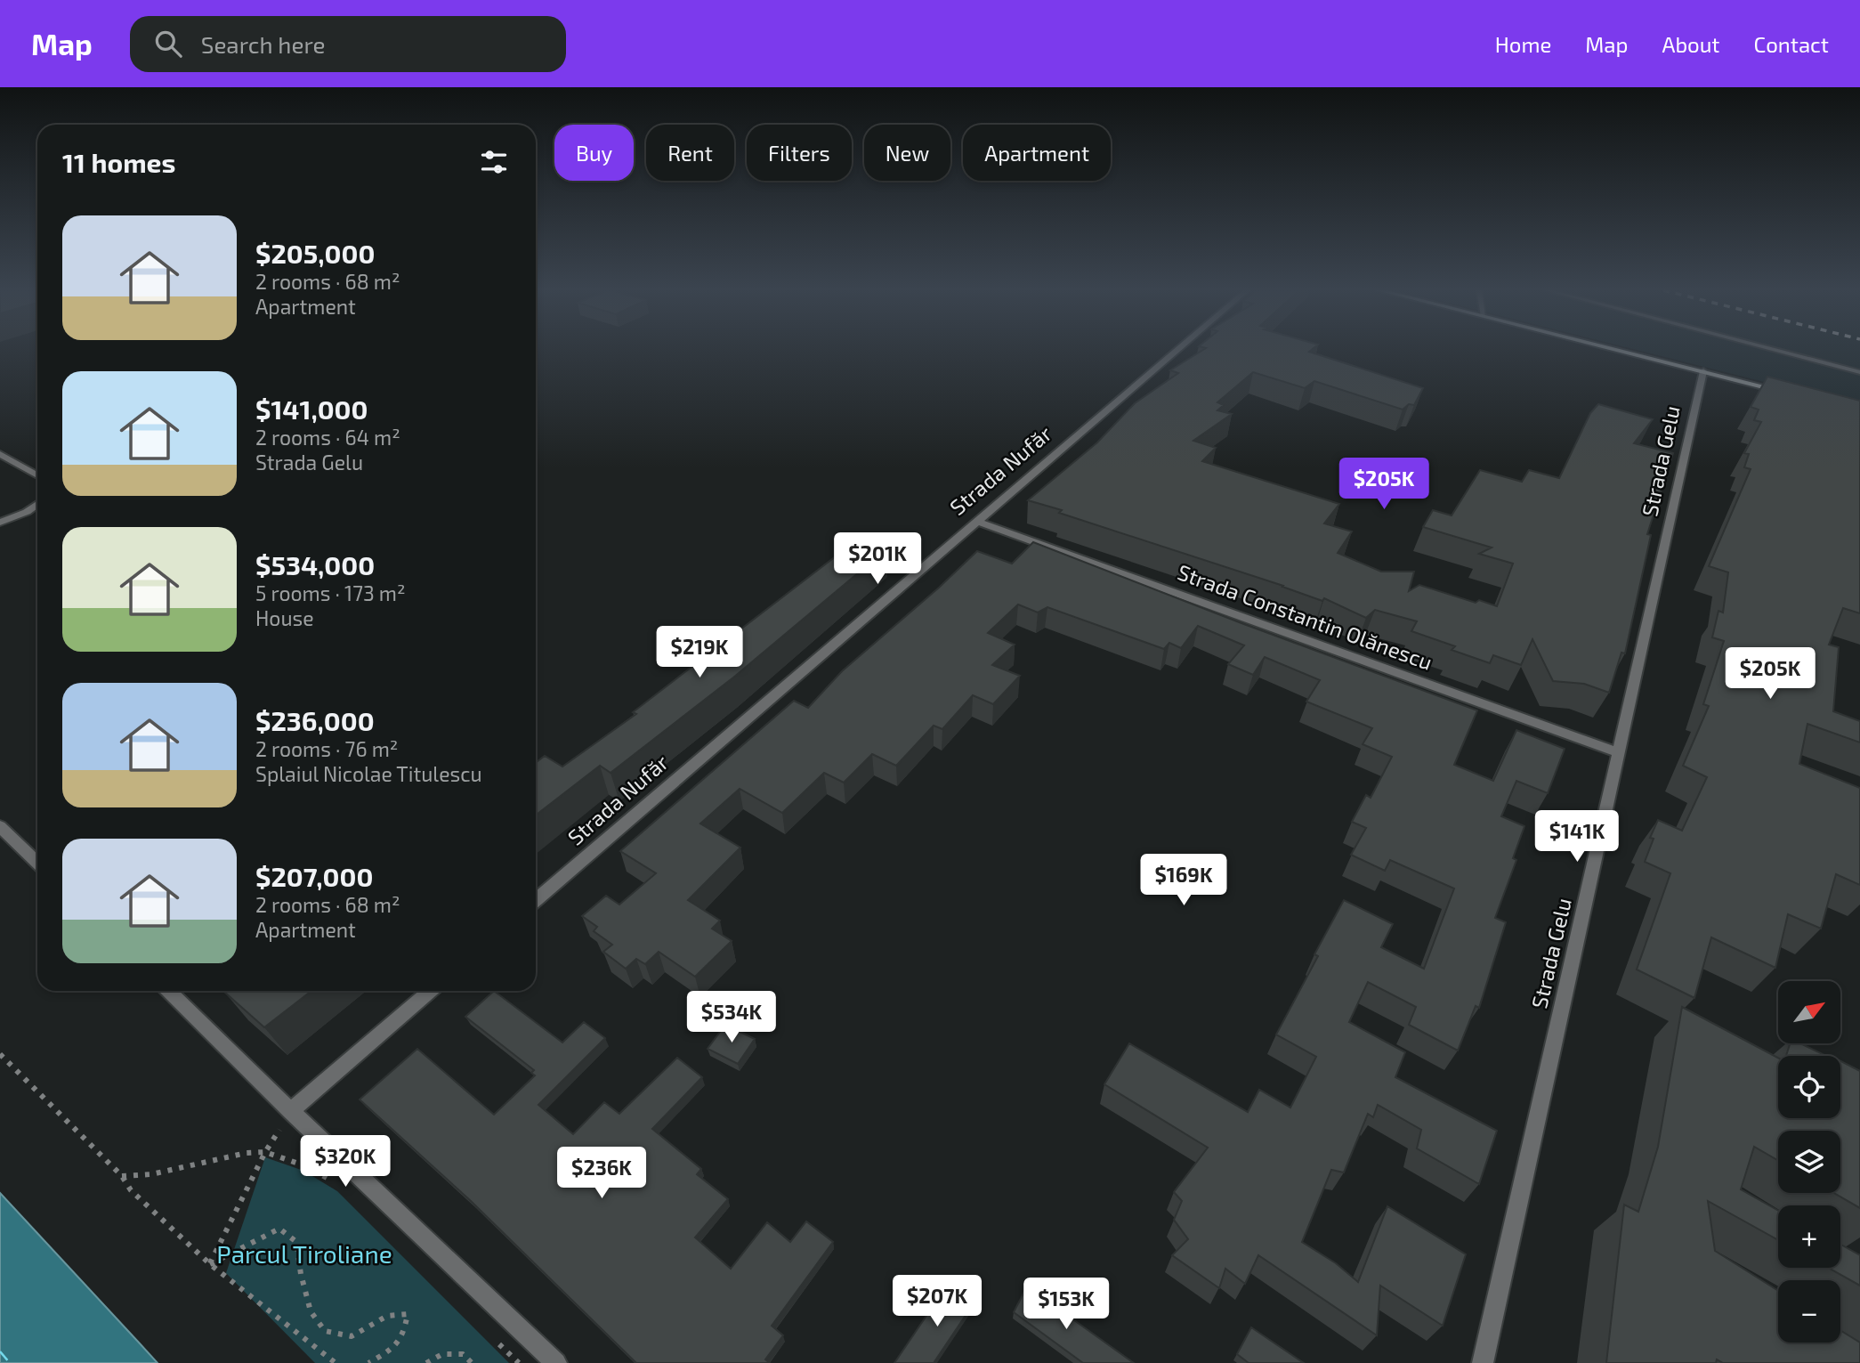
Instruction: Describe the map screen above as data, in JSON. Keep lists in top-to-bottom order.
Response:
{
  "streets": {
    "street": ["Strada Gelu", "Strada Nufăr", "Strada Constantin Olănescu"]
  },
  "crossings": [
    ["Strada Gelu", "Strada Constantin Olănescu"],
    ["Strada Nufăr", "Strada Constantin Olănescu"]
  ],
  "parks": ["Parcul Tiroliane"],
  "north": "top right",
  "page": {
    "header": "Map",
    "search": "Search here",
    "nav": [
      "Home",
      "Map",
      "About",
      "Contact"
    ],
    "chip": [
      "Buy",
      "Rent",
      "Filters",
      "New",
      "Apartment"
    ],
    "heading": "11 homes",
    "list": [
      {
        "name": "$205,000",
        "note": "2 rooms · 68 m² · Apartment"
      },
      {
        "name": "$141,000",
        "note": "2 rooms · 64 m² · Strada Gelu"
      },
      {
        "name": "$534,000",
        "note": "5 rooms · 173 m² · House"
      },
      {
        "name": "$236,000",
        "note": "2 rooms · 76 m² · Splaiul Nicolae Titulescu"
      },
      {
        "name": "$207,000",
        "note": "2 rooms · 68 m² · Apartment"
      }
    ],
    "price": [
      "$205K",
      "$201K",
      "$219K",
      "$205K",
      "$141K",
      "$169K",
      "$534K",
      "$320K",
      "$236K",
      "$207K",
      "$153K"
    ],
    "map_buttons": ["+", "−"]
  }
}
